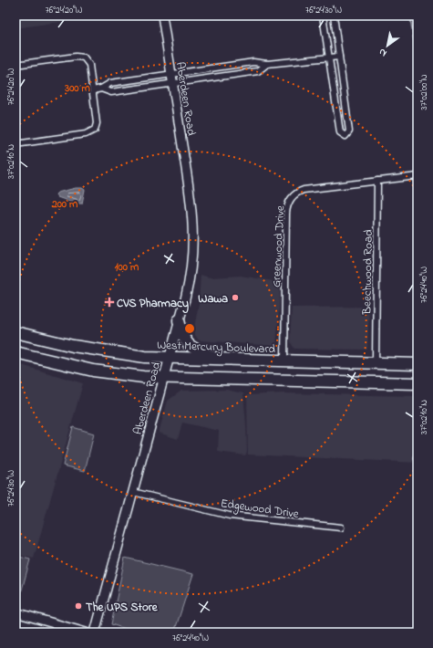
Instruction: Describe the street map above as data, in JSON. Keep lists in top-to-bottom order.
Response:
{
  "streets": {
    "highway": ["West Mercury Boulevard"],
    "main road": ["Aberdeen Road"],
    "street": ["Greenwood Drive", "Beechwood Road", "Edgewood Drive"]
  },
  "crossings": [
    ["Aberdeen Road", "West Mercury Boulevard"],
    ["Aberdeen Road", "Edgewood Drive"],
    ["Greenwood Drive", "Beechwood Road"],
    ["Greenwood Drive", "West Mercury Boulevard"],
    ["Beechwood Road", "West Mercury Boulevard"]
  ],
  "places": {
    "other": ["Wawa", "The UPS Store"],
    "health": ["CVS Pharmacy"]
  },
  "north": "bottom left",
  "coordinates": [
    "76°24'20\"W",
    "76°24'30\"W",
    "37°02'00\"N",
    "37°02'10\"N",
    "76°24'40\"W"
  ],
  "rings": ["300 m", "200 m", "100 m"]
}
